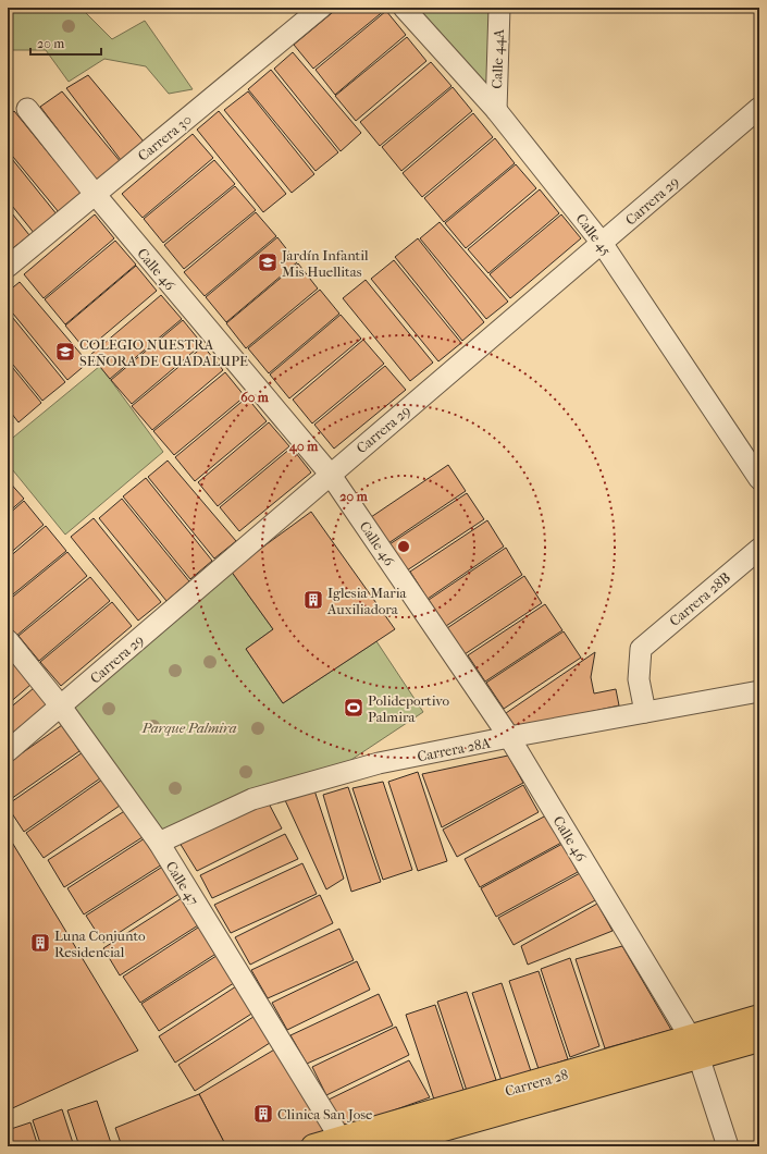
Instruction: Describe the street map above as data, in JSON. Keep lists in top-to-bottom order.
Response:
{
  "streets": {
    "main road": ["Carrera 28"],
    "street": [
      "Calle 44A",
      "Carrera 30",
      "Carrera 29",
      "Calle 45",
      "Calle 46",
      "Carrera 28B",
      "Carrera 28A",
      "Calle 47"
    ]
  },
  "crossings": [
    ["Calle 44A", "Calle 45"],
    ["Carrera 30", "Calle 46"],
    ["Carrera 29", "Calle 45"],
    ["Carrera 29", "Calle 46"],
    ["Carrera 29", "Calle 47"],
    ["Calle 46", "Carrera 28A"],
    ["Calle 46", "Carrera 28"],
    ["Carrera 28B", "Carrera 28A"],
    ["Carrera 28A", "Calle 47"],
    ["Calle 47", "Carrera 28"]
  ],
  "parks": ["Parque Palmira"],
  "places": {
    "school or university": ["Jardín Infantil Mis Huellitas", "COLEGIO NUESTRA SEÑORA DE GUADALUPE"],
    "building": ["Iglesia Maria Auxiliadora", "Luna Conjunto Residencial", "Clinica San Jose"],
    "sports": ["Polideportivo Palmira"]
  },
  "scale_bar": "20 m",
  "rings": ["60 m", "40 m", "20 m"]
}
